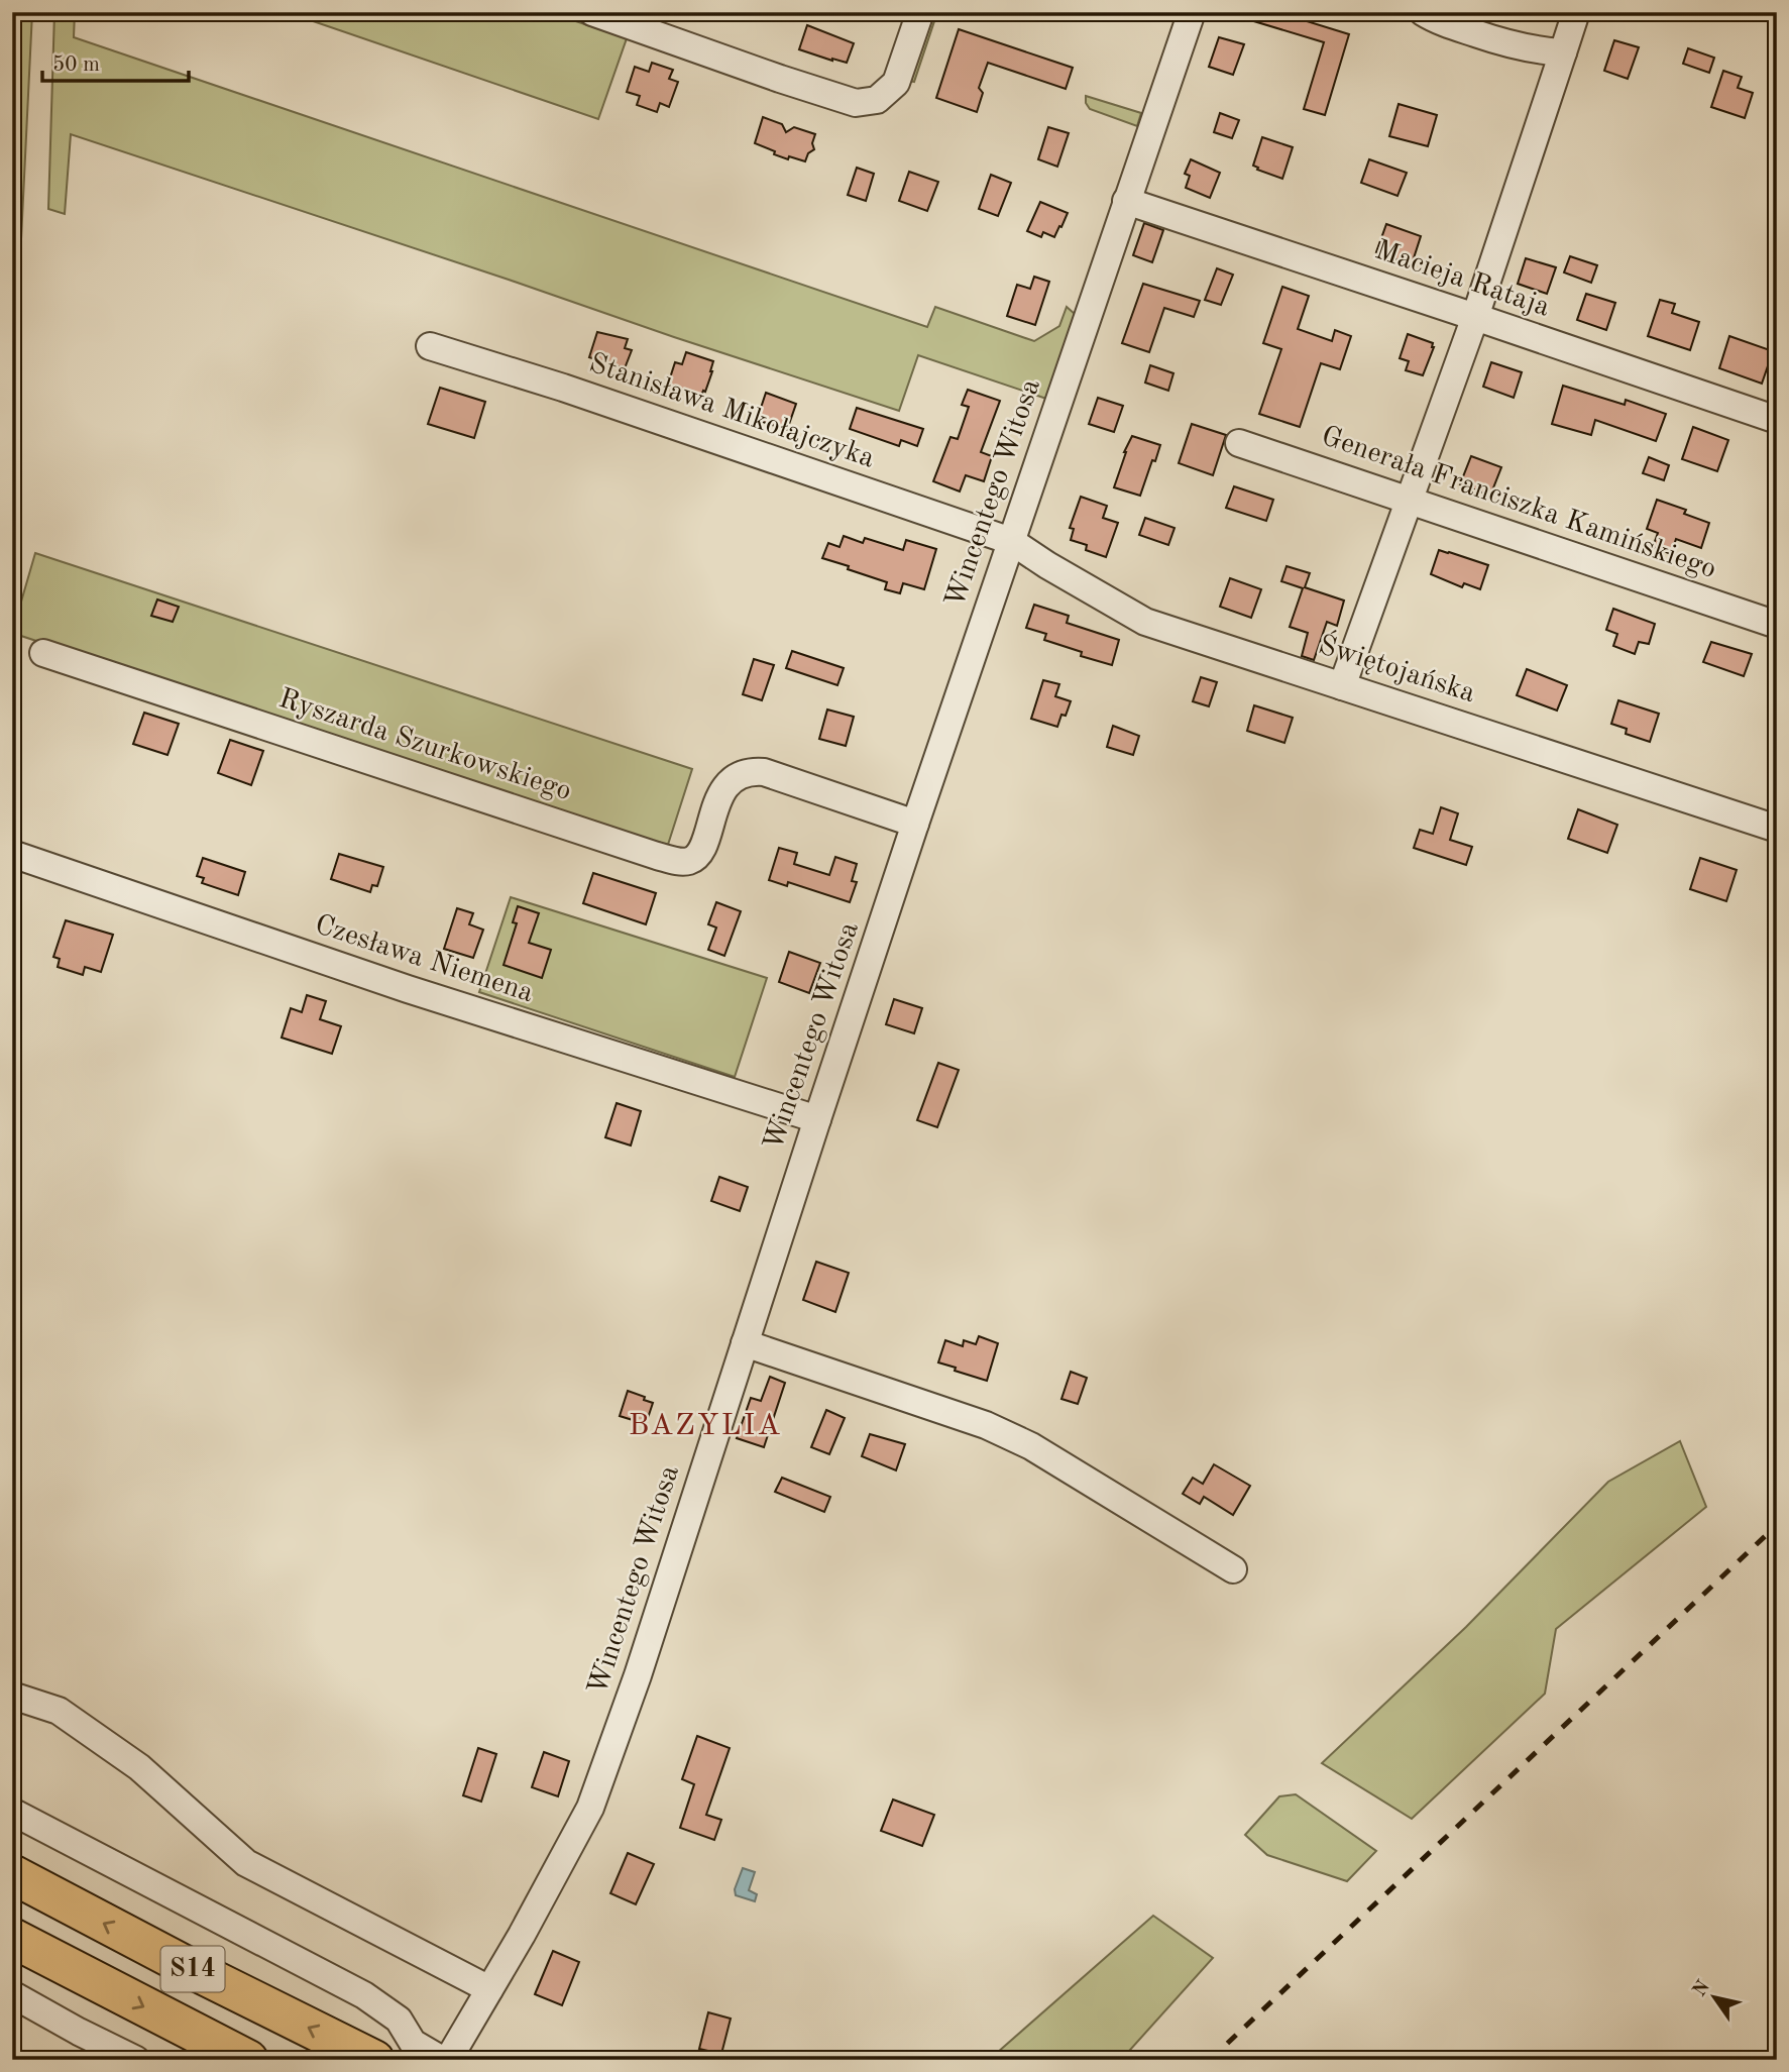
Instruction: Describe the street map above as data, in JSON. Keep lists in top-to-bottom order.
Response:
{
  "streets": {
    "highway": ["S14"],
    "street": [
      "Macieja Rataja",
      "Stanisława Mikołajczyka",
      "Wincentego Witosa",
      "Generała Franciszka Kamińskiego",
      "Świętojańska",
      "Ryszarda Szurkowskiego",
      "Czesława Niemena"
    ]
  },
  "crossings": [
    ["Macieja Rataja", "Wincentego Witosa"],
    ["Stanisława Mikołajczyka", "Wincentego Witosa"],
    ["Stanisława Mikołajczyka", "Świętojańska"],
    ["Wincentego Witosa", "Świętojańska"],
    ["Wincentego Witosa", "Ryszarda Szurkowskiego"],
    ["Wincentego Witosa", "Czesława Niemena"]
  ],
  "districts": ["BAZYLIA"],
  "scale_bar": "50 m",
  "north": "top left"
}
